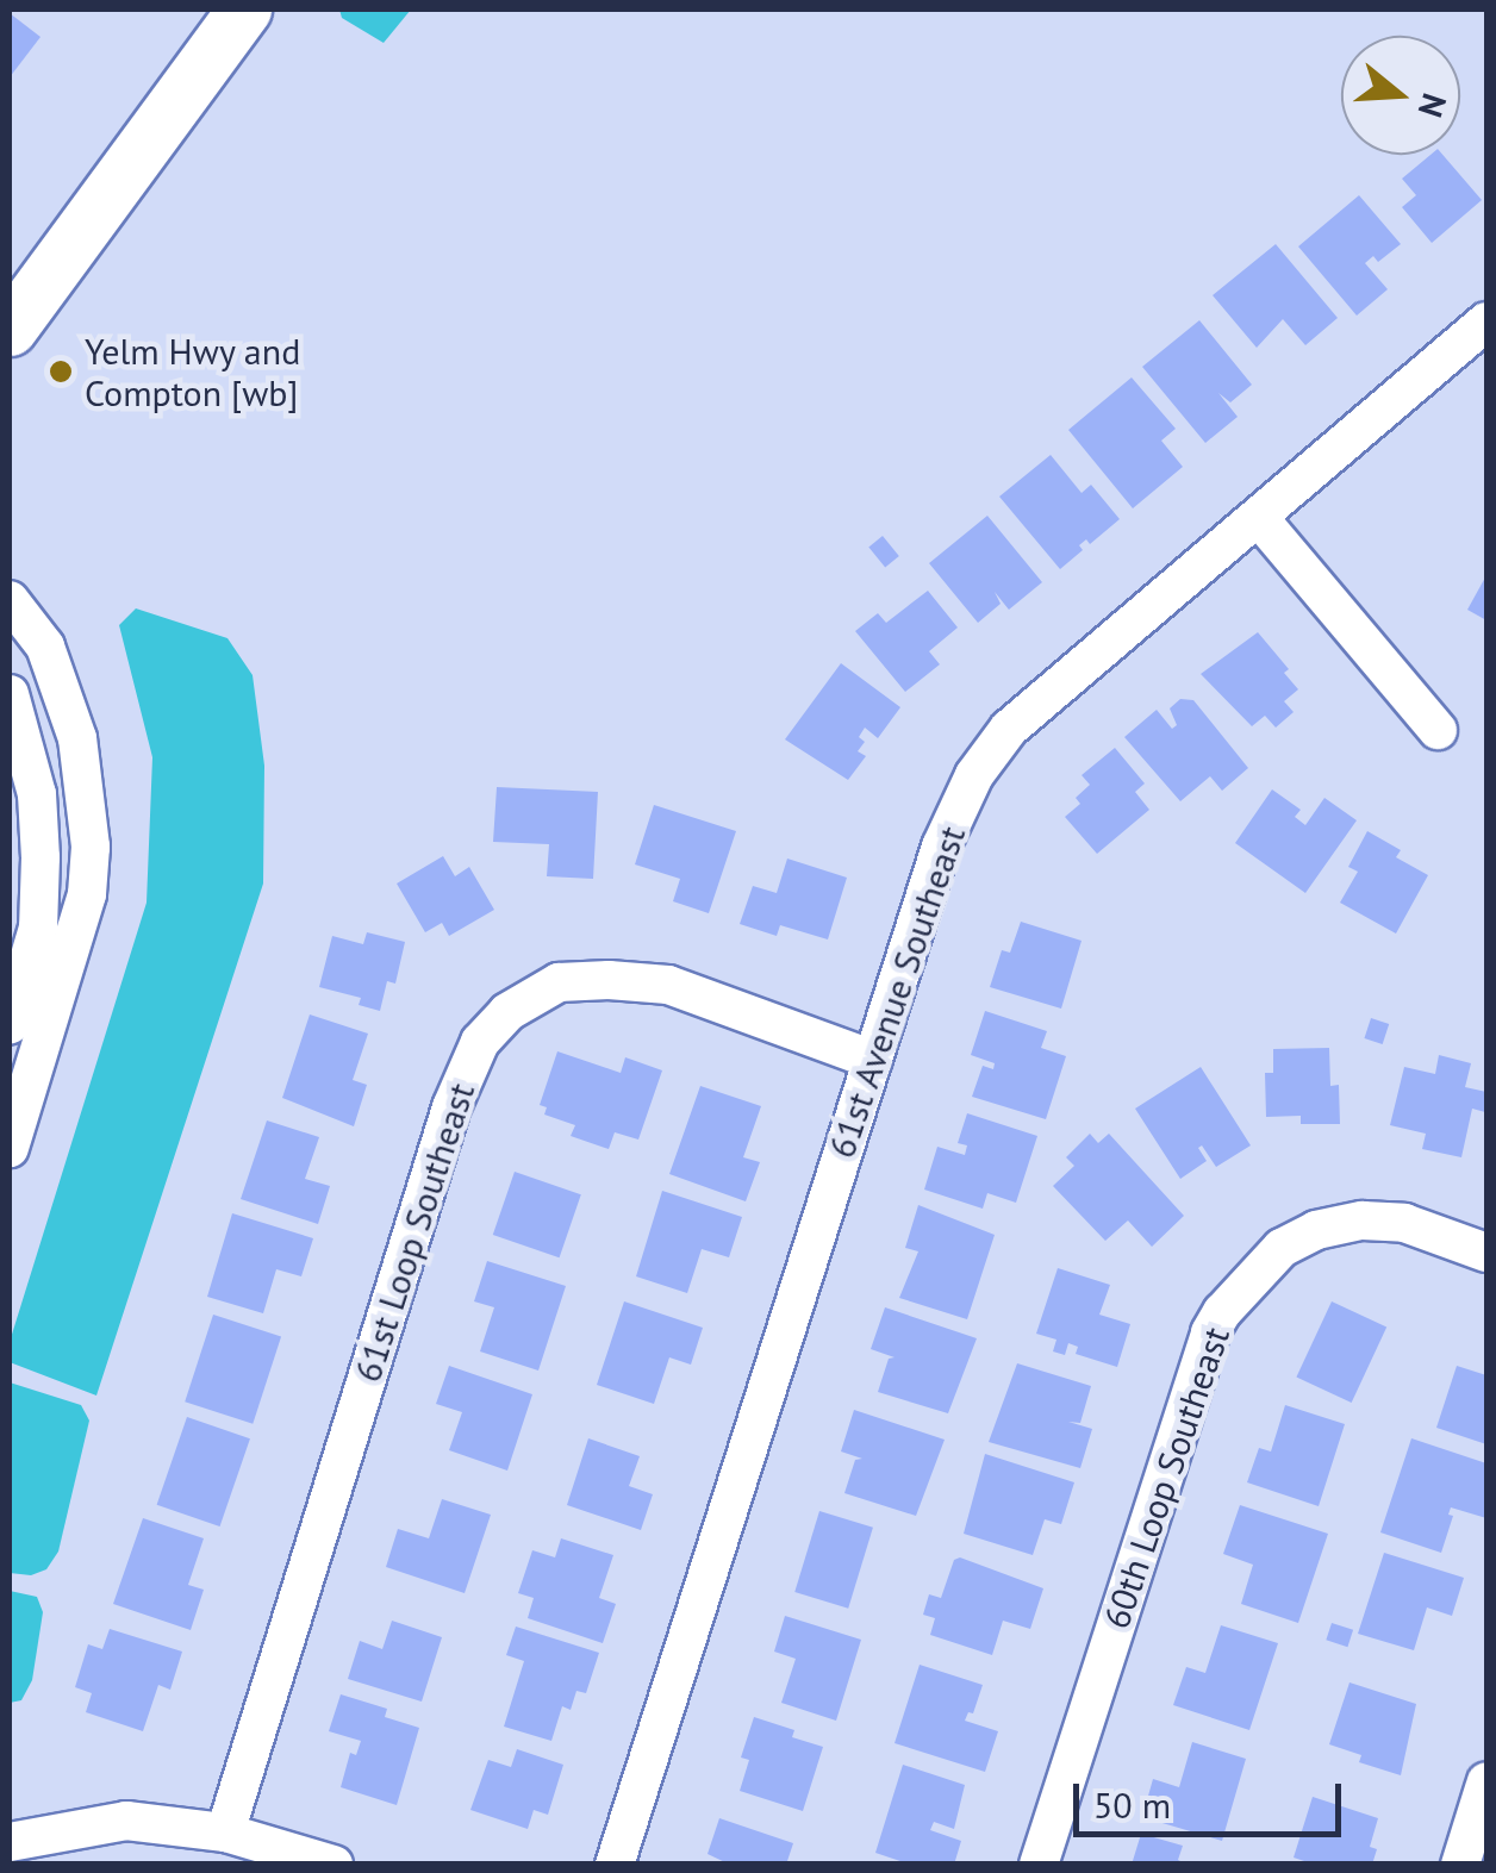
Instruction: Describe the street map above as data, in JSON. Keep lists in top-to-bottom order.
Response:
{
  "streets": {
    "street": ["61st Avenue Southeast", "61st Loop Southeast", "60th Loop Southeast"]
  },
  "crossings": [
    ["61st Avenue Southeast", "61st Loop Southeast"]
  ],
  "places": ["Yelm Hwy and Compton [wb]"],
  "scale_bar": "50 m",
  "north": "right"
}
